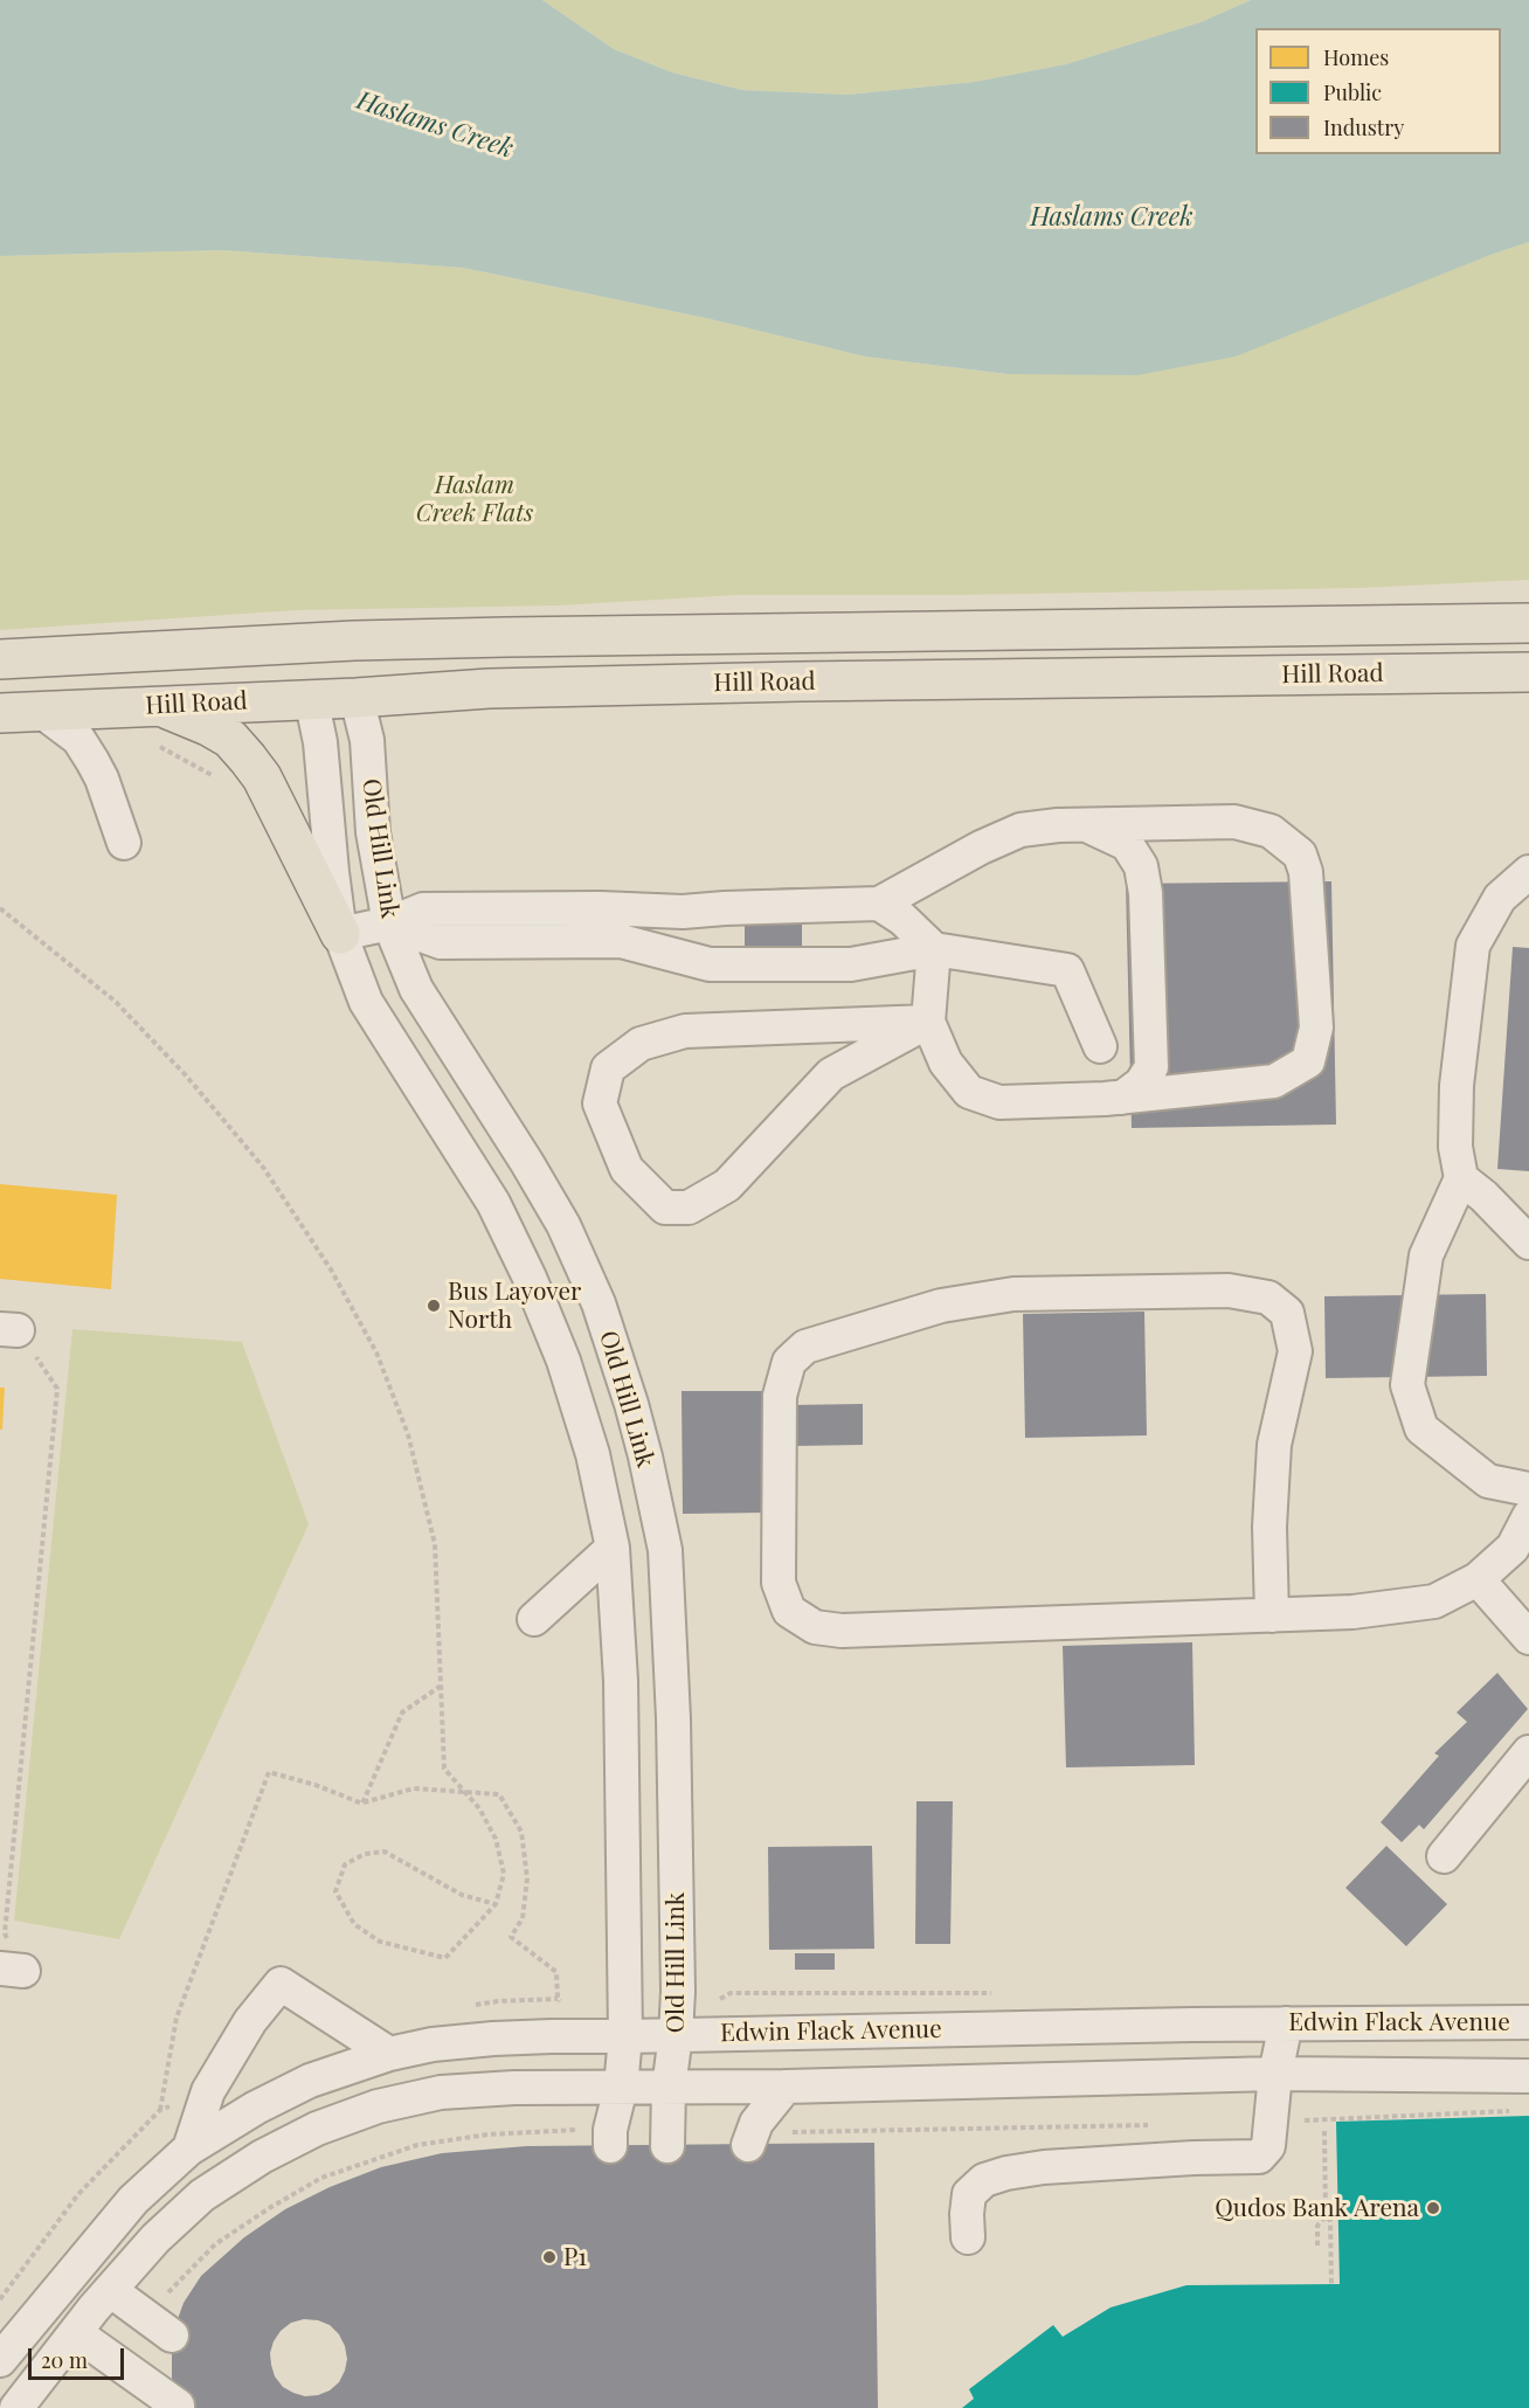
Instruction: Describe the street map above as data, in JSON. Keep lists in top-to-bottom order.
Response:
{
  "streets": {
    "main road": ["Hill Road", "Old Hill Link"],
    "street": ["Edwin Flack Avenue"]
  },
  "crossings": [
    ["Hill Road", "Old Hill Link"],
    ["Old Hill Link", "Edwin Flack Avenue"]
  ],
  "water": ["Haslams Creek"],
  "parks": ["Haslam Creek Flats"],
  "places": ["Bus Layover North", "Qudos Bank Arena", "P1"],
  "legend": ["Homes", "Public", "Industry"],
  "scale_bar": "20 m"
}
